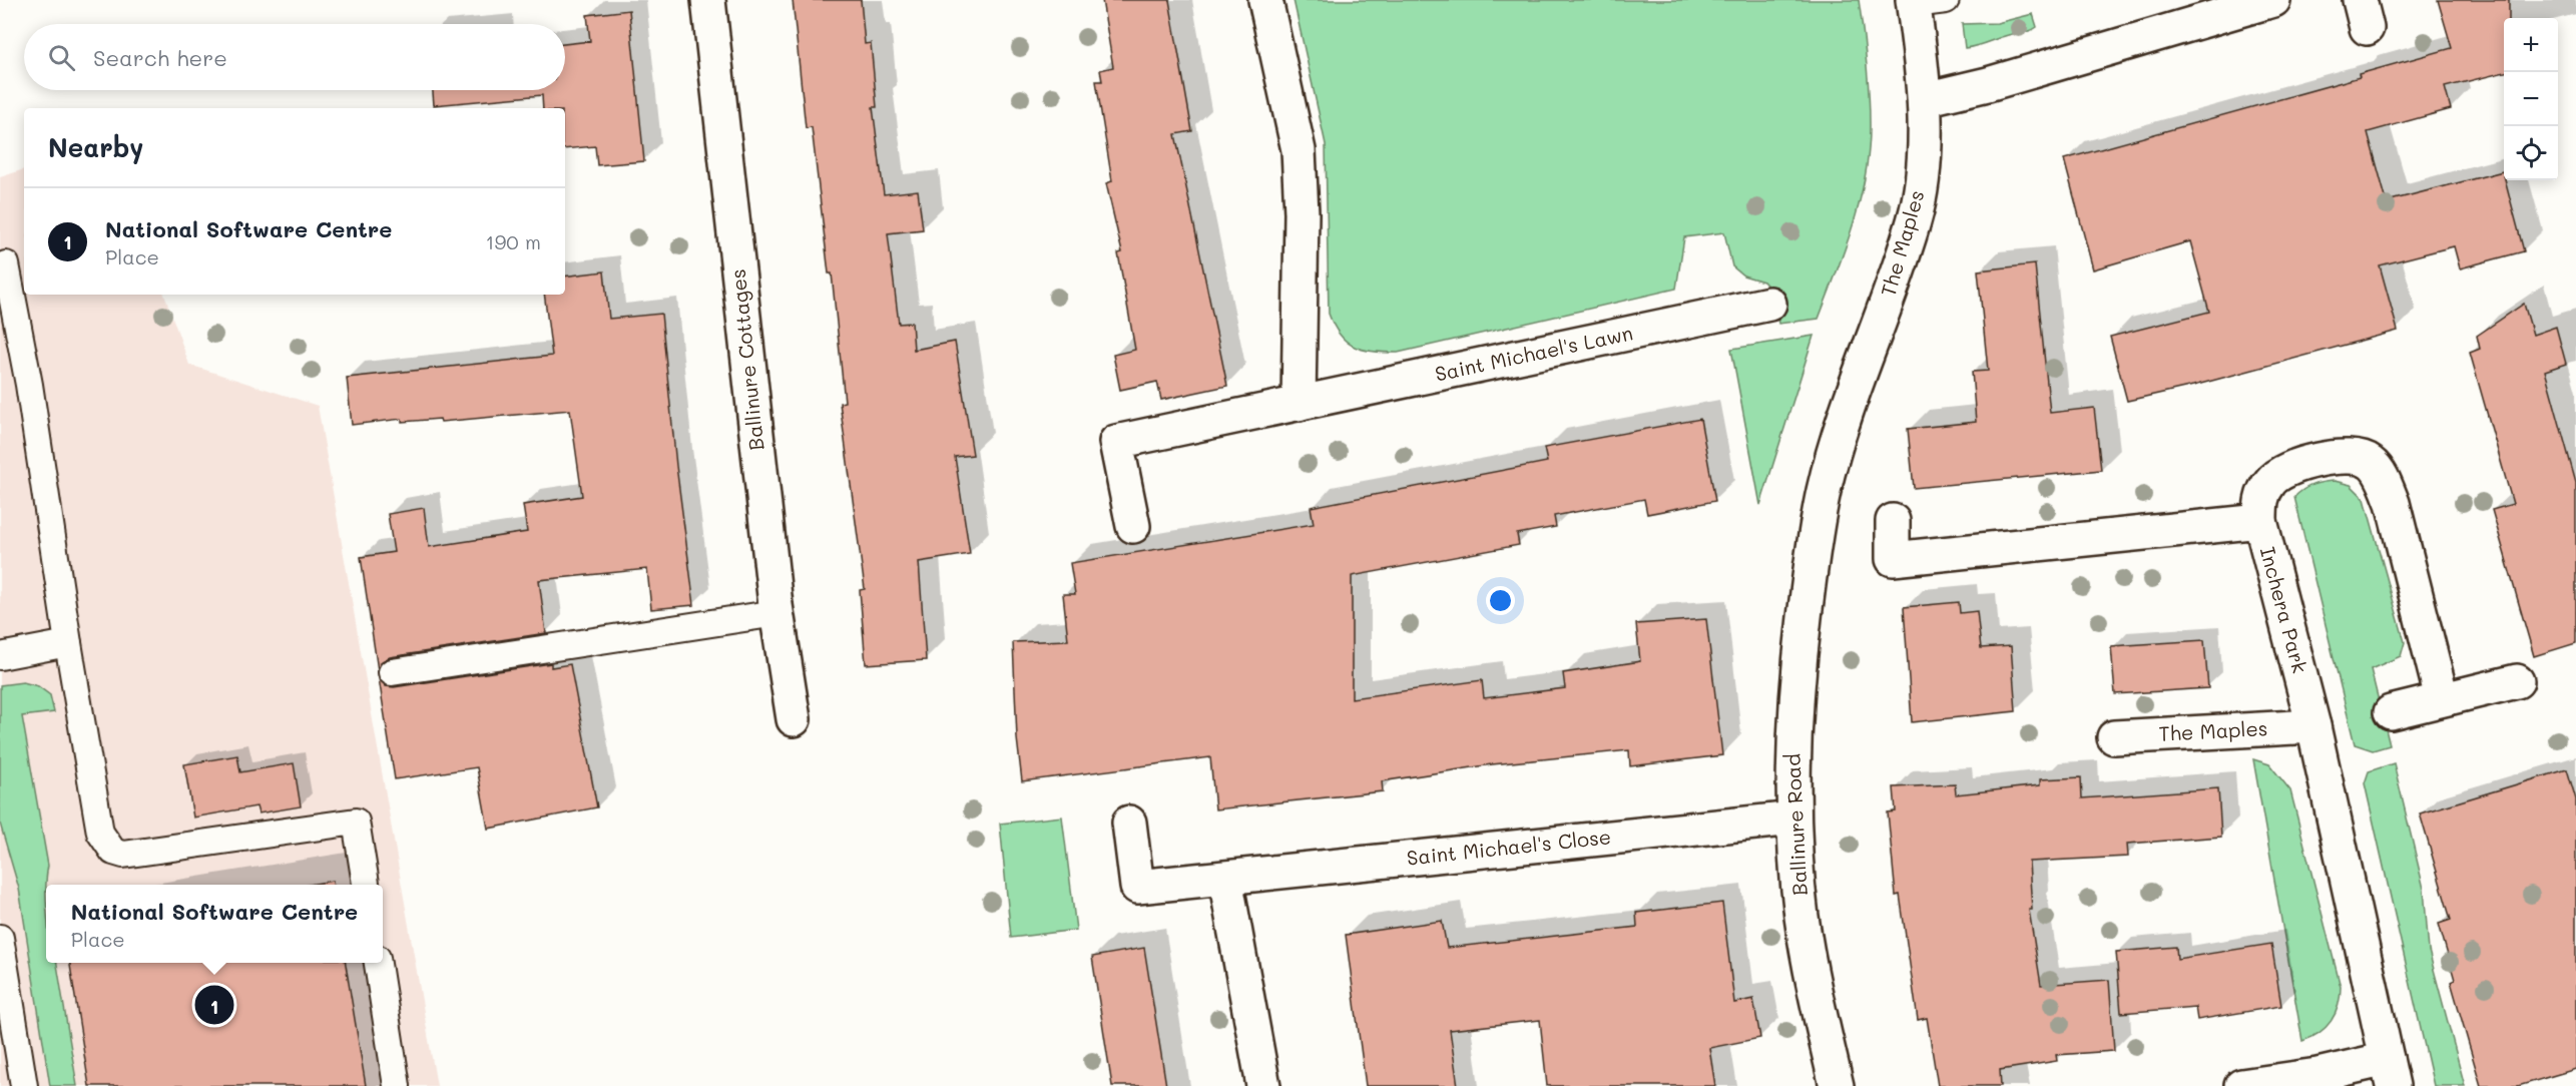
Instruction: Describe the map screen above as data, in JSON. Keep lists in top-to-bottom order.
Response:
{
  "streets": {
    "street": [
      "The Maples",
      "Saint Michael's Lawn",
      "Ballinure Cottages",
      "Inchera Park",
      "Ballinure Road",
      "Saint Michael's Close"
    ]
  },
  "crossings": [
    ["The Maples", "Inchera Park"],
    ["The Maples", "Ballinure Road"],
    ["Ballinure Road", "Saint Michael's Close"]
  ],
  "page": {
    "map_buttons": ["+", "−"],
    "search": "Search here",
    "heading": "Nearby",
    "list": [
      {
        "mark": "1",
        "name": "National Software Centre",
        "note": "Place",
        "value": "190 m"
      }
    ],
    "popup": ["National Software Centre", "Place"],
    "pins": "1"
  }
}
